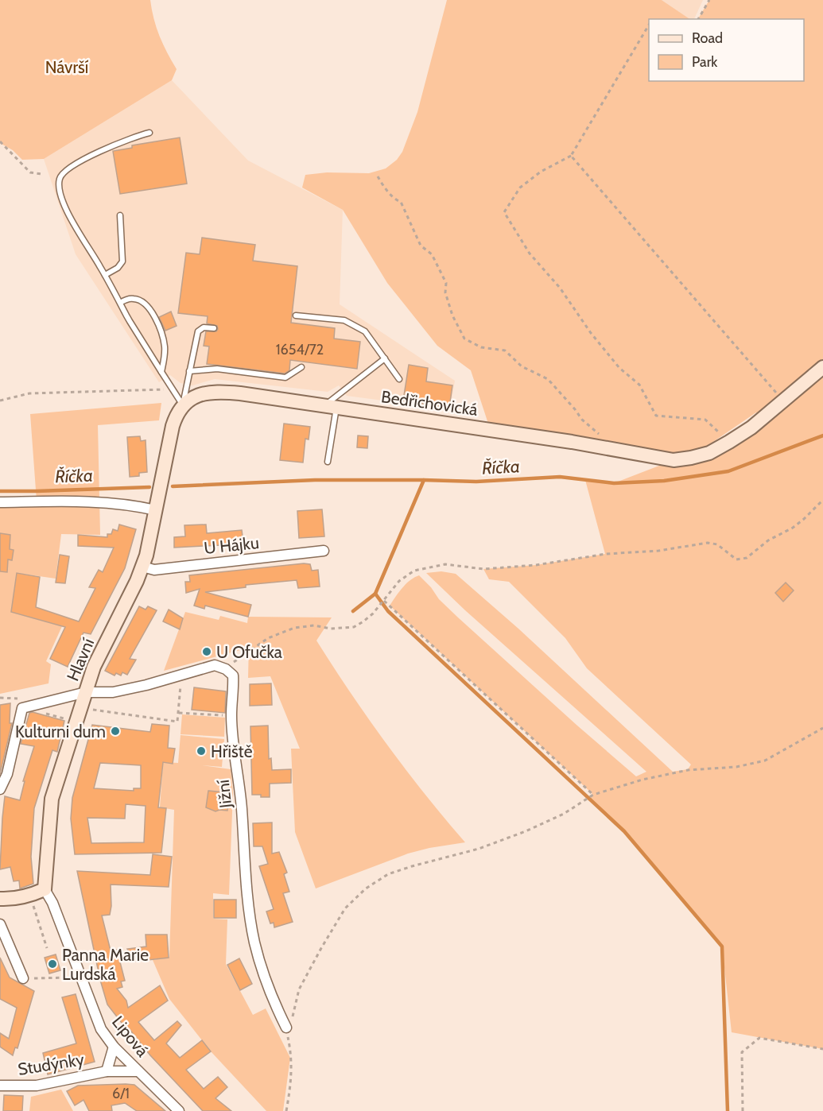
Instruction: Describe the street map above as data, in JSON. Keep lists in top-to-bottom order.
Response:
{
  "streets": {
    "street": [
      "Bedřichovická",
      "U Hájku",
      "Hlavní",
      "Jižní",
      "Lipová",
      "Studýnky"
    ]
  },
  "crossings": [
    ["Bedřichovická", "Hlavní"],
    ["U Hájku", "Hlavní"],
    ["Hlavní", "Lipová"],
    ["Lipová", "Studýnky"]
  ],
  "water": ["Říčka"],
  "parks": ["Návrší"],
  "places": [
    "U Ofučka",
    "Kulturni dum",
    "Hřiště",
    "Panna Marie Lurdská"
  ],
  "house_numbers": ["1654/72", "6/1"],
  "legend": ["Road", "Park"]
}
